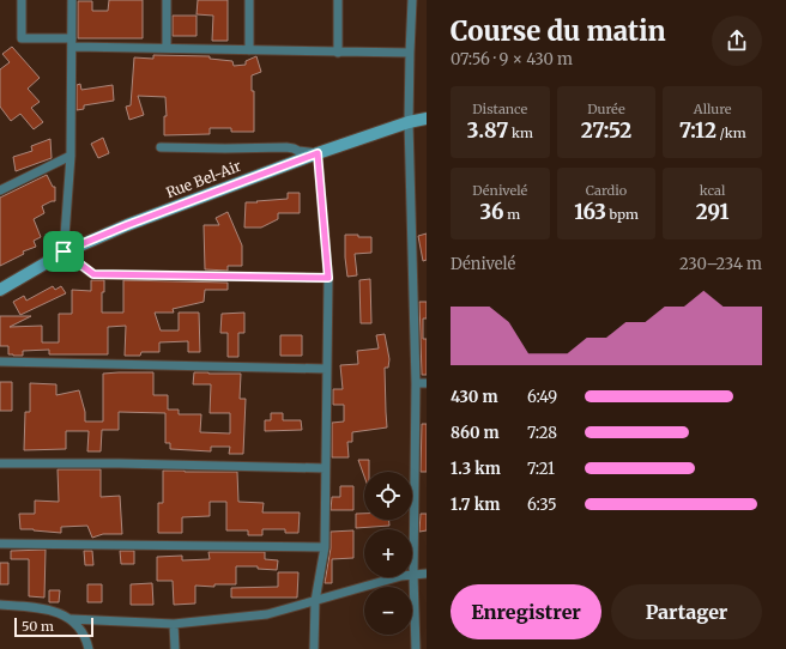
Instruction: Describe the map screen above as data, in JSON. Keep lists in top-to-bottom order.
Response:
{
  "streets": {
    "main road": ["Rue Bel-Air"]
  },
  "scale_bar": "50 m",
  "page": {
    "heading": ["Course du matin", "07:56 · 9 × 430 m"],
    "stats": [
      ["Distance", "3.87 km"],
      ["Durée", "27:52"],
      ["Allure", "7:12 /km"],
      ["Dénivelé", "36 m"],
      ["Cardio", "163 bpm"],
      ["kcal", "291"]
    ],
    "chart": ["Dénivelé", "230–234 m"],
    "list": [
      {
        "name": "430 m",
        "note": "6:49"
      },
      {
        "name": "860 m",
        "note": "7:28"
      },
      {
        "name": "1.3 km",
        "note": "7:21"
      },
      {
        "name": "1.7 km",
        "note": "6:35"
      }
    ],
    "map_buttons": ["+", "−"],
    "buttons": ["Enregistrer", "Partager"],
    "scale": "50 m"
  }
}
